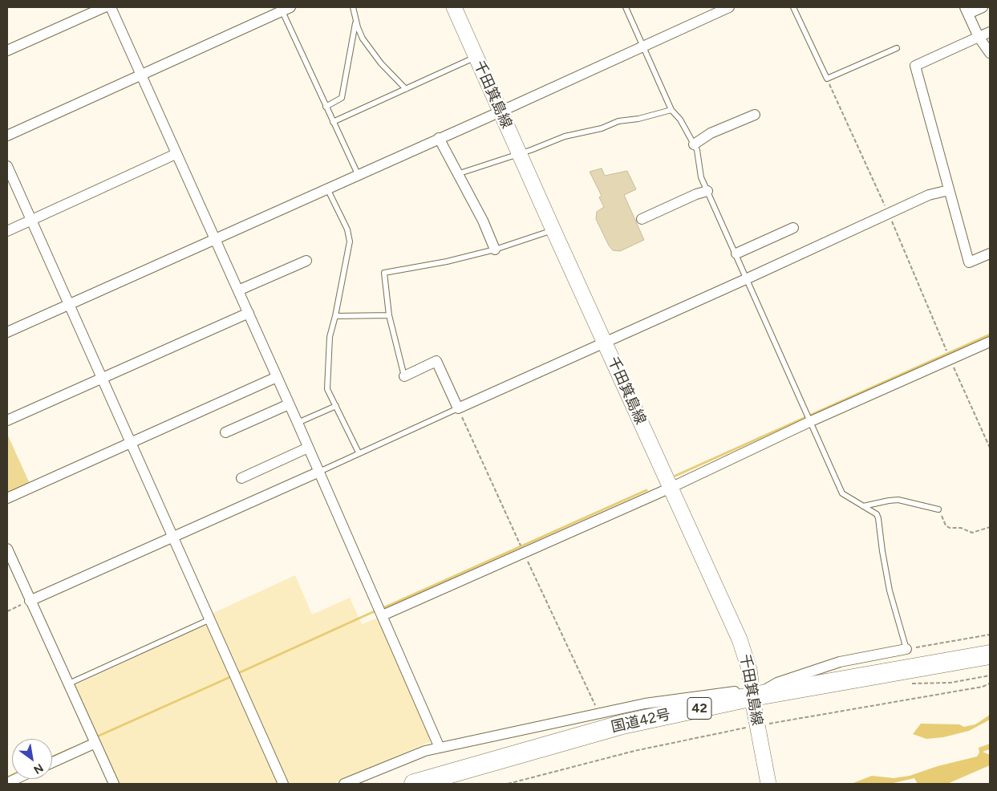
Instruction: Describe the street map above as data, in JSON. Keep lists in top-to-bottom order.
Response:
{
  "streets": {
    "highway": ["42", "国道42号"],
    "main road": ["千田箕島線"]
  },
  "crossings": [
    ["千田箕島線", "国道42号"]
  ],
  "north": "bottom right"
}
